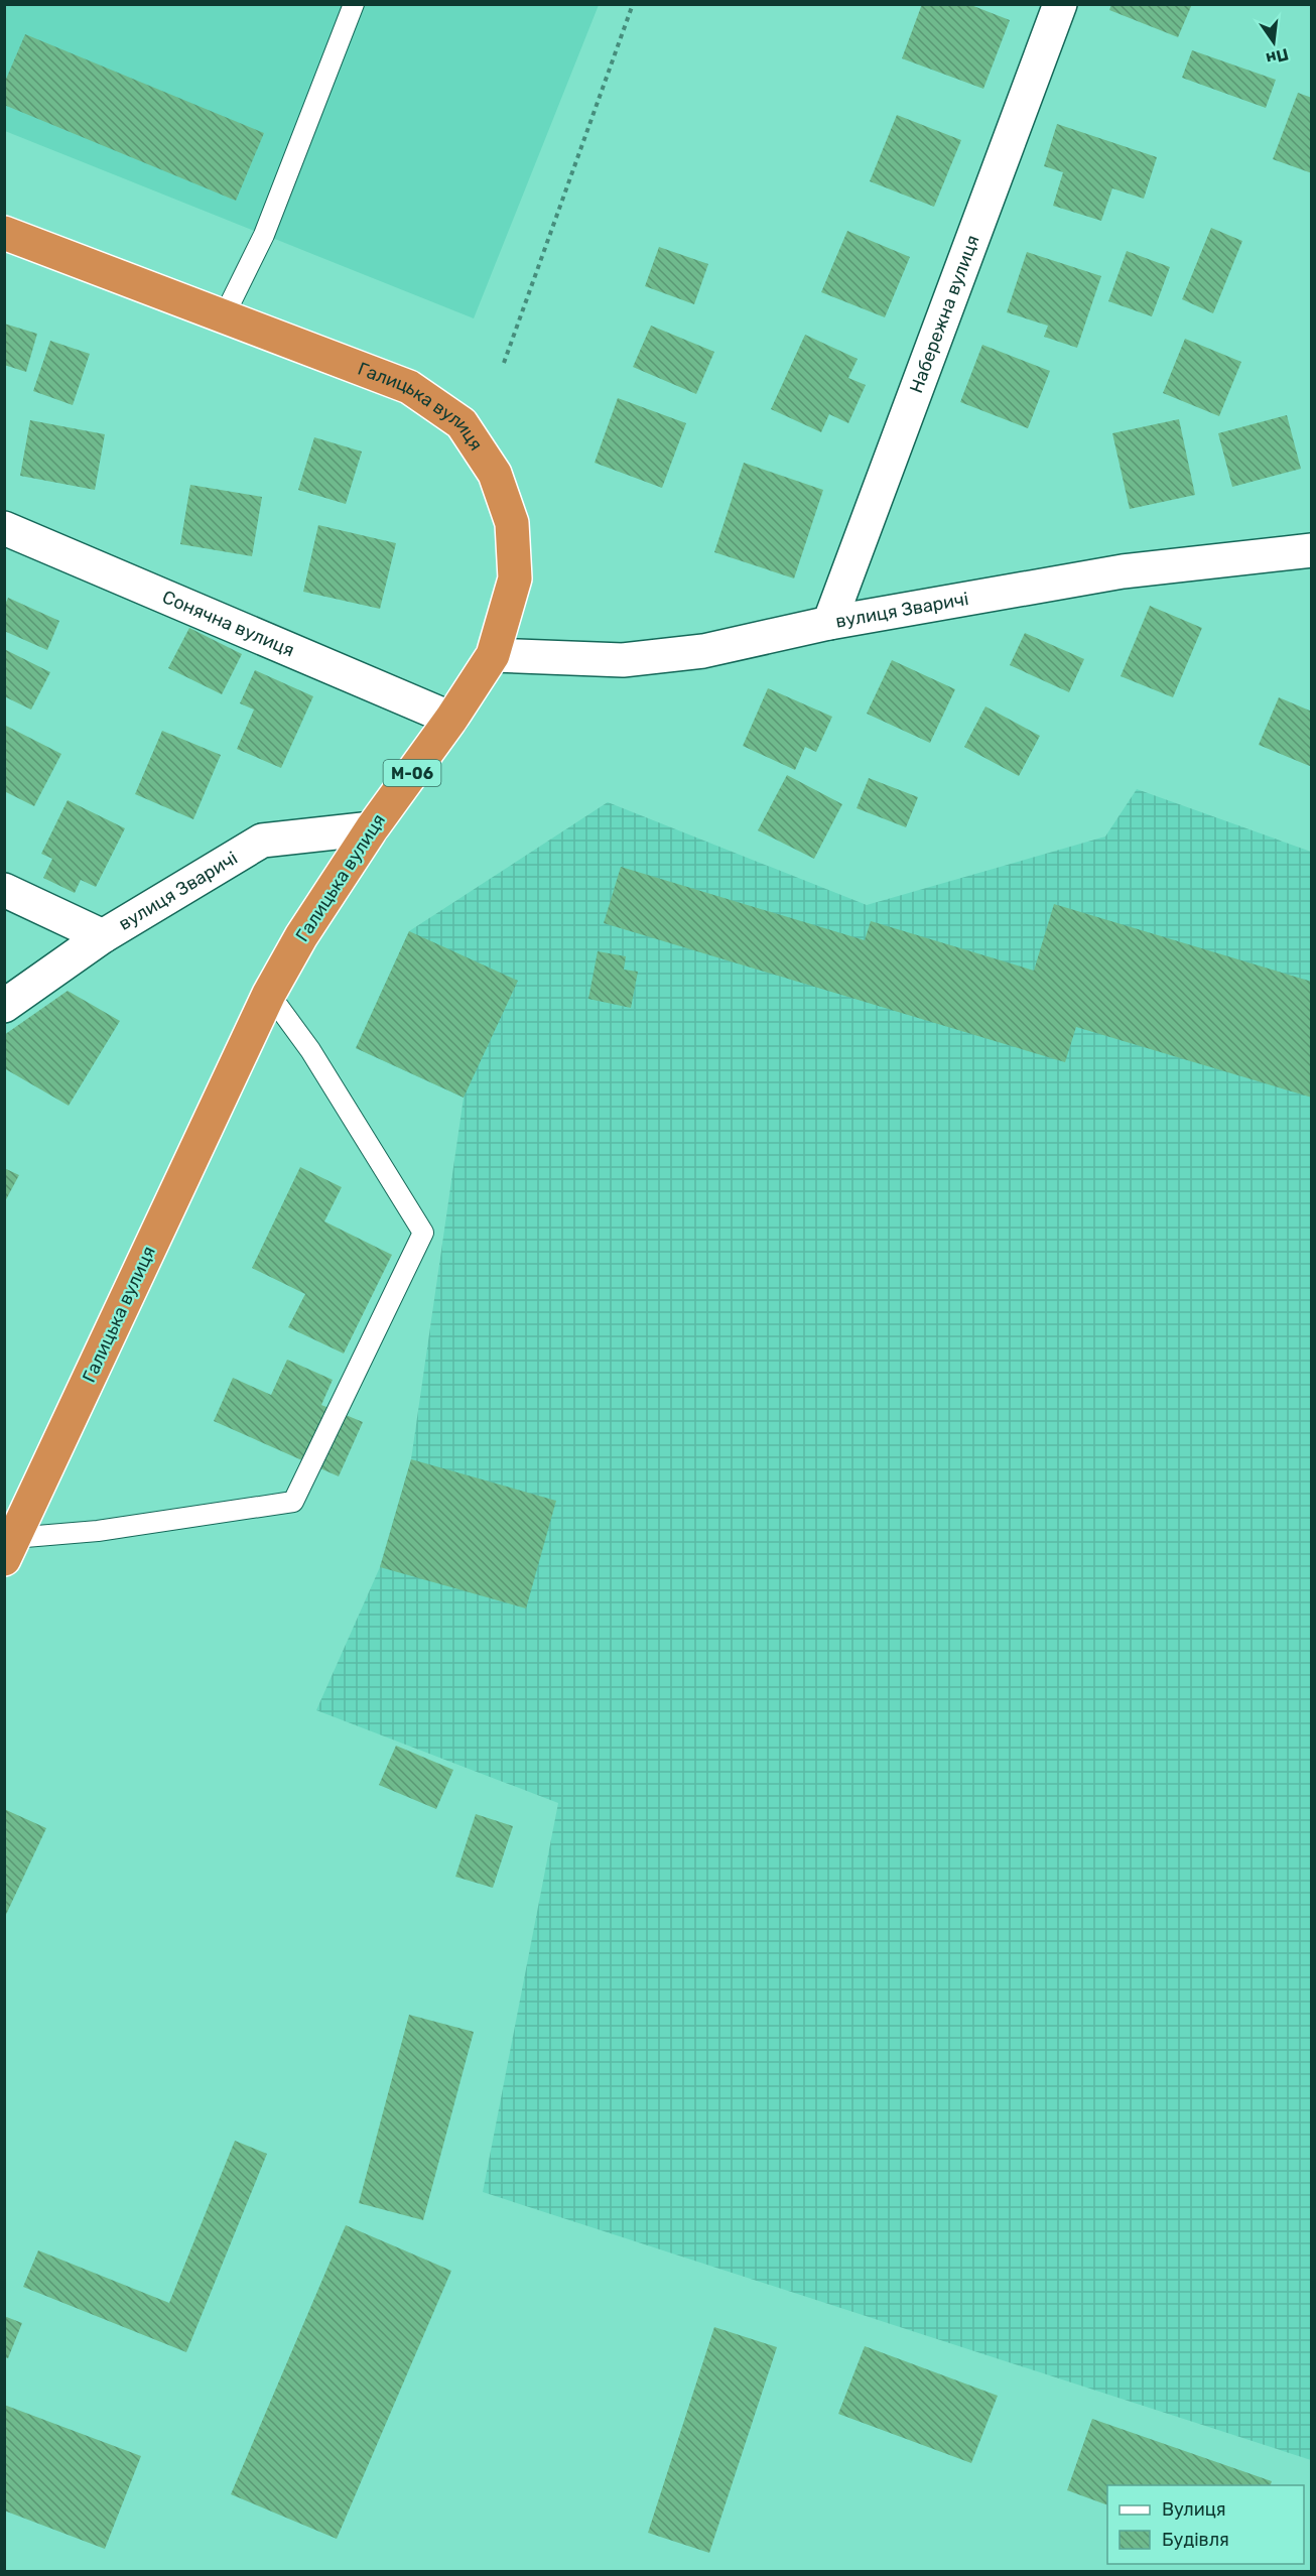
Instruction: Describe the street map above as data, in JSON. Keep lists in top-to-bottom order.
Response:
{
  "streets": {
    "highway": ["Галицька вулиця", "М-06"],
    "street": ["Набережна вулиця", "вулиця Зваричі", "Сонячна вулиця"]
  },
  "crossings": [
    ["Набережна вулиця", "вулиця Зваричі"],
    ["Галицька вулиця", "вулиця Зваричі"],
    ["Галицька вулиця", "Сонячна вулиця"]
  ],
  "legend": ["Вулиця", "Будівля"],
  "north": "bottom"
}
